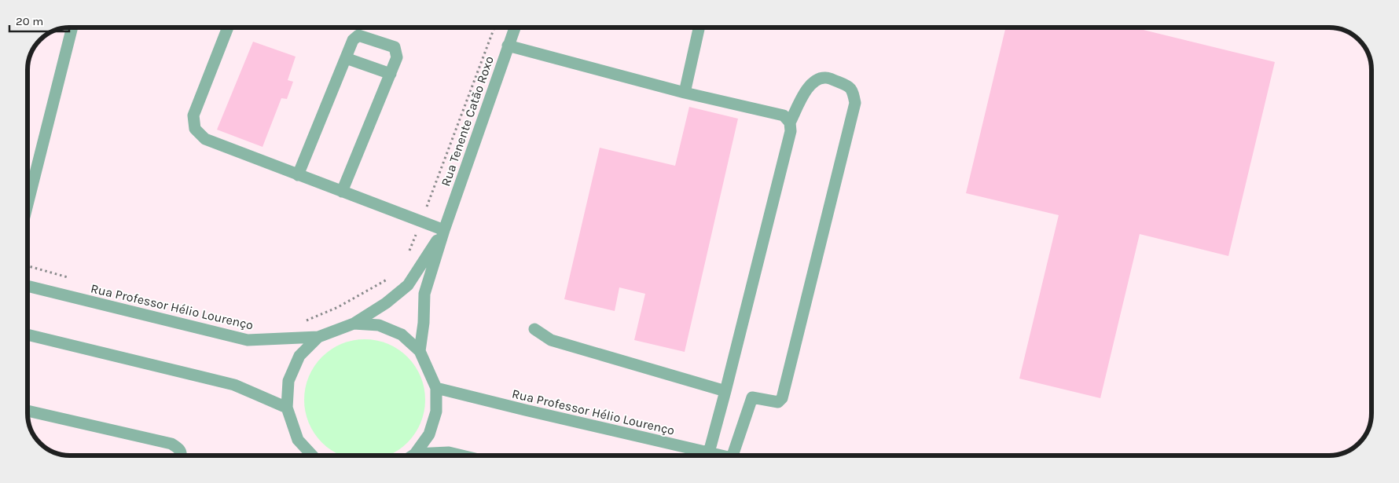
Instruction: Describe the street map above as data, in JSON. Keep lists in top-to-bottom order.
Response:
{
  "streets": {
    "street": ["Rua Tenente Catão Roxo", "Rua Professor Hélio Lourenço"]
  },
  "scale_bar": "20 m"
}
